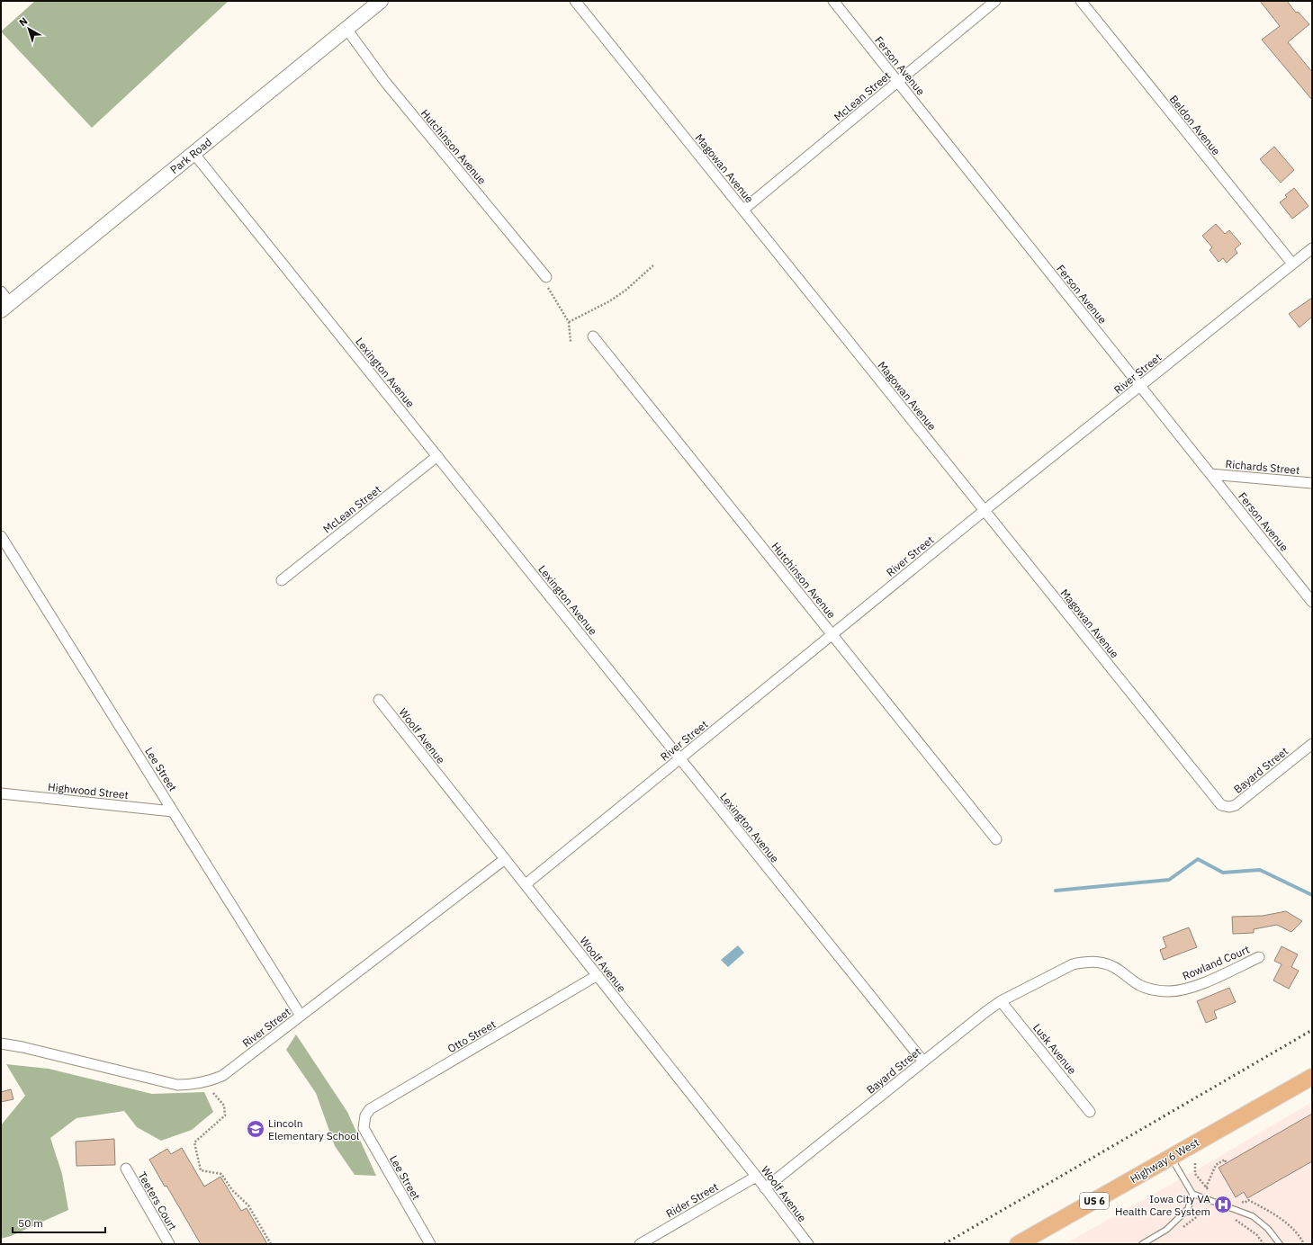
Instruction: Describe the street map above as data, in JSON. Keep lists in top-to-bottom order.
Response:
{
  "streets": {
    "main road": ["Highway 6 West", "US 6"],
    "street": [
      "Ferson Avenue",
      "McLean Street",
      "Beldon Avenue",
      "Hutchinson Avenue",
      "Park Road",
      "Magowan Avenue",
      "Lexington Avenue",
      "River Street",
      "Richards Street",
      "Woolf Avenue",
      "Lee Street",
      "Bayard Street",
      "Highwood Street",
      "Rowland Court",
      "Otto Street",
      "Lusk Avenue",
      "Rider Street",
      "Teeters Court"
    ]
  },
  "crossings": [
    ["Ferson Avenue", "McLean Street"],
    ["Ferson Avenue", "River Street"],
    ["Ferson Avenue", "Richards Street"],
    ["McLean Street", "Magowan Avenue"],
    ["McLean Street", "Lexington Avenue"],
    ["Beldon Avenue", "River Street"],
    ["Hutchinson Avenue", "Park Road"],
    ["Hutchinson Avenue", "River Street"],
    ["Park Road", "Lexington Avenue"],
    ["Magowan Avenue", "River Street"],
    ["Magowan Avenue", "Bayard Street"],
    ["Lexington Avenue", "River Street"],
    ["Lexington Avenue", "Bayard Street"],
    ["River Street", "Woolf Avenue"],
    ["River Street", "Lee Street"],
    ["Woolf Avenue", "Bayard Street"],
    ["Woolf Avenue", "Otto Street"],
    ["Woolf Avenue", "Rider Street"],
    ["Lee Street", "Highwood Street"],
    ["Lee Street", "Otto Street"],
    ["Bayard Street", "Rowland Court"],
    ["Bayard Street", "Lusk Avenue"]
  ],
  "places": {
    "school or university": ["Lincoln Elementary School"],
    "hospital": ["Iowa City VA Health Care System"]
  },
  "scale_bar": "50 m",
  "north": "top left"
}
